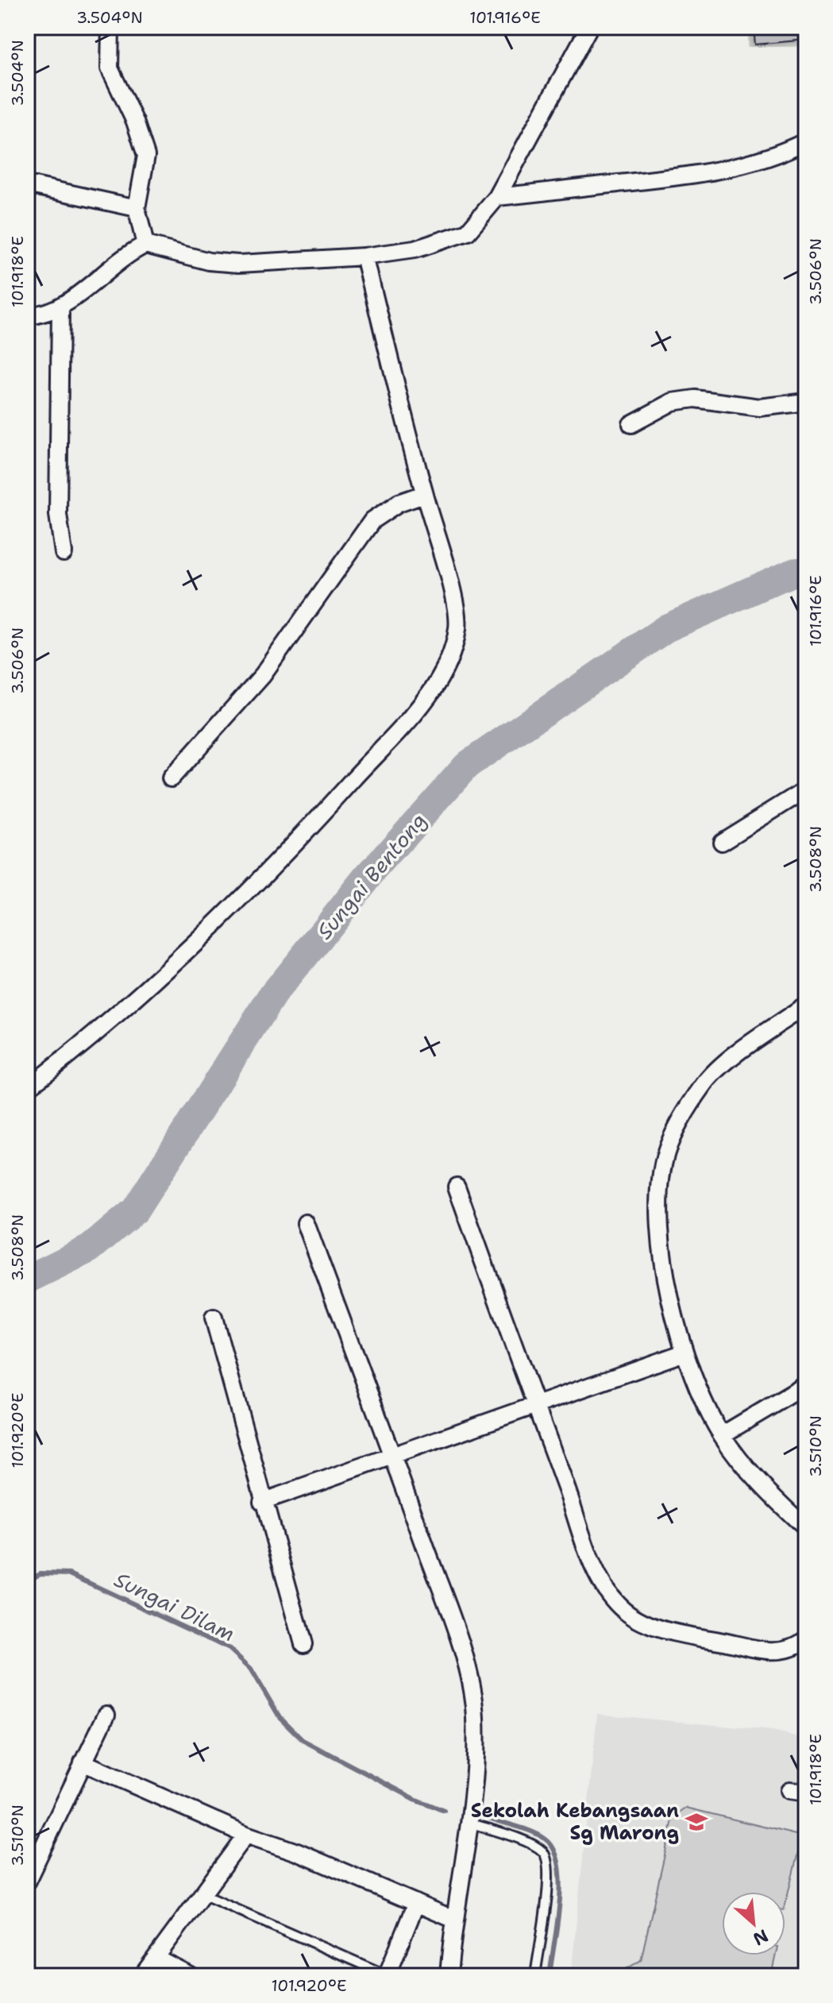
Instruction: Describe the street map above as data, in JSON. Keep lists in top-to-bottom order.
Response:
{
  "water": ["Sungai Bentong", "Sungai Dilam"],
  "places": {
    "school or university": ["Sekolah Kebangsaan Sg Marong"]
  },
  "north": "bottom right",
  "coordinates": [
    "3.504°N",
    "101.916°E",
    "3.506°N",
    "101.918°E",
    "3.508°N",
    "101.920°E",
    "3.510°N"
  ]
}
